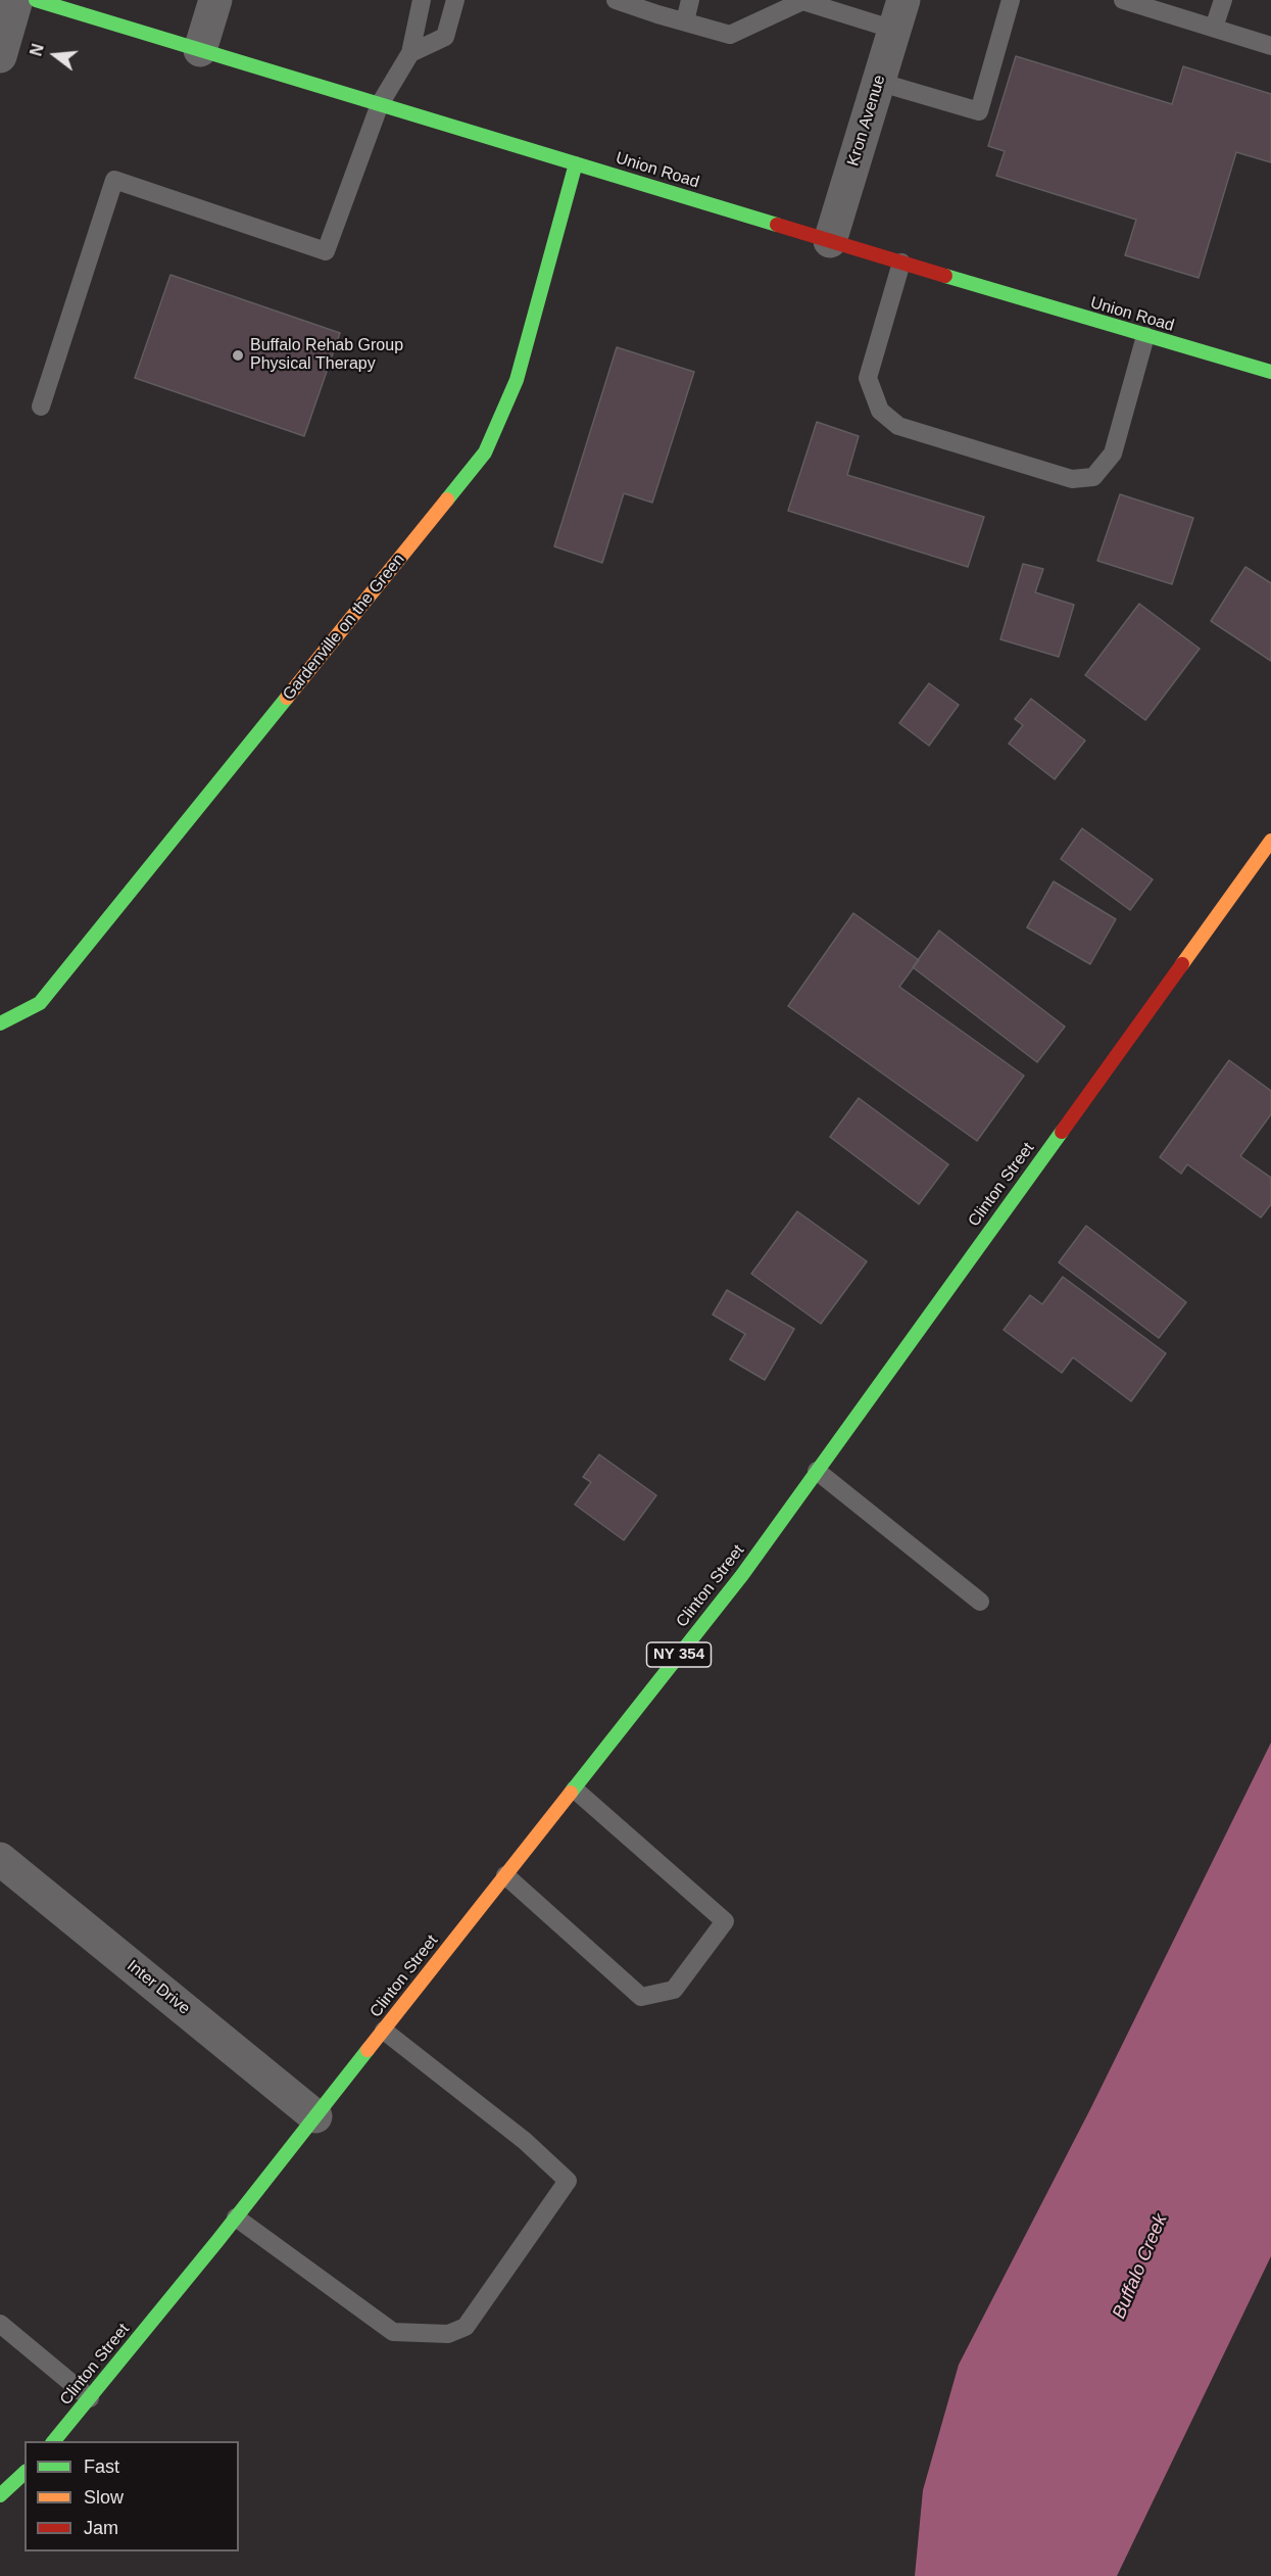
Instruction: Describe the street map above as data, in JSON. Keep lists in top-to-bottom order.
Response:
{
  "streets": {
    "main road": [
      "Union Road",
      "Gardenville on the Green",
      "Clinton Street",
      "NY 354"
    ],
    "street": ["Kron Avenue", "Inter Drive"]
  },
  "crossings": [
    ["Kron Avenue", "Union Road"],
    ["Union Road", "Gardenville on the Green"],
    ["Clinton Street", "Inter Drive"]
  ],
  "water": ["Buffalo Creek"],
  "places": ["Buffalo Rehab Group Physical Therapy"],
  "legend": ["Fast", "Slow", "Jam"],
  "north": "left"
}
